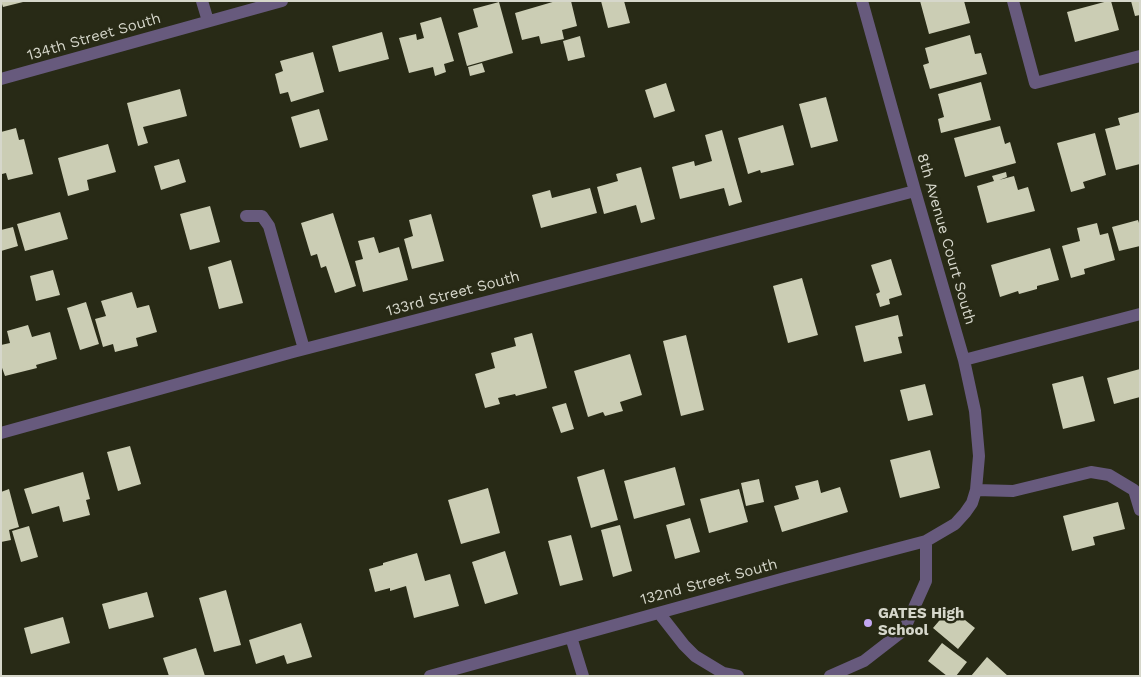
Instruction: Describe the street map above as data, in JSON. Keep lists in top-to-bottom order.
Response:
{
  "streets": {
    "street": [
      "134th Street South",
      "8th Avenue Court South",
      "133rd Street South",
      "132nd Street South"
    ]
  },
  "crossings": [
    ["8th Avenue Court South", "133rd Street South"],
    ["8th Avenue Court South", "132nd Street South"]
  ],
  "places": ["GATES High School"]
}
